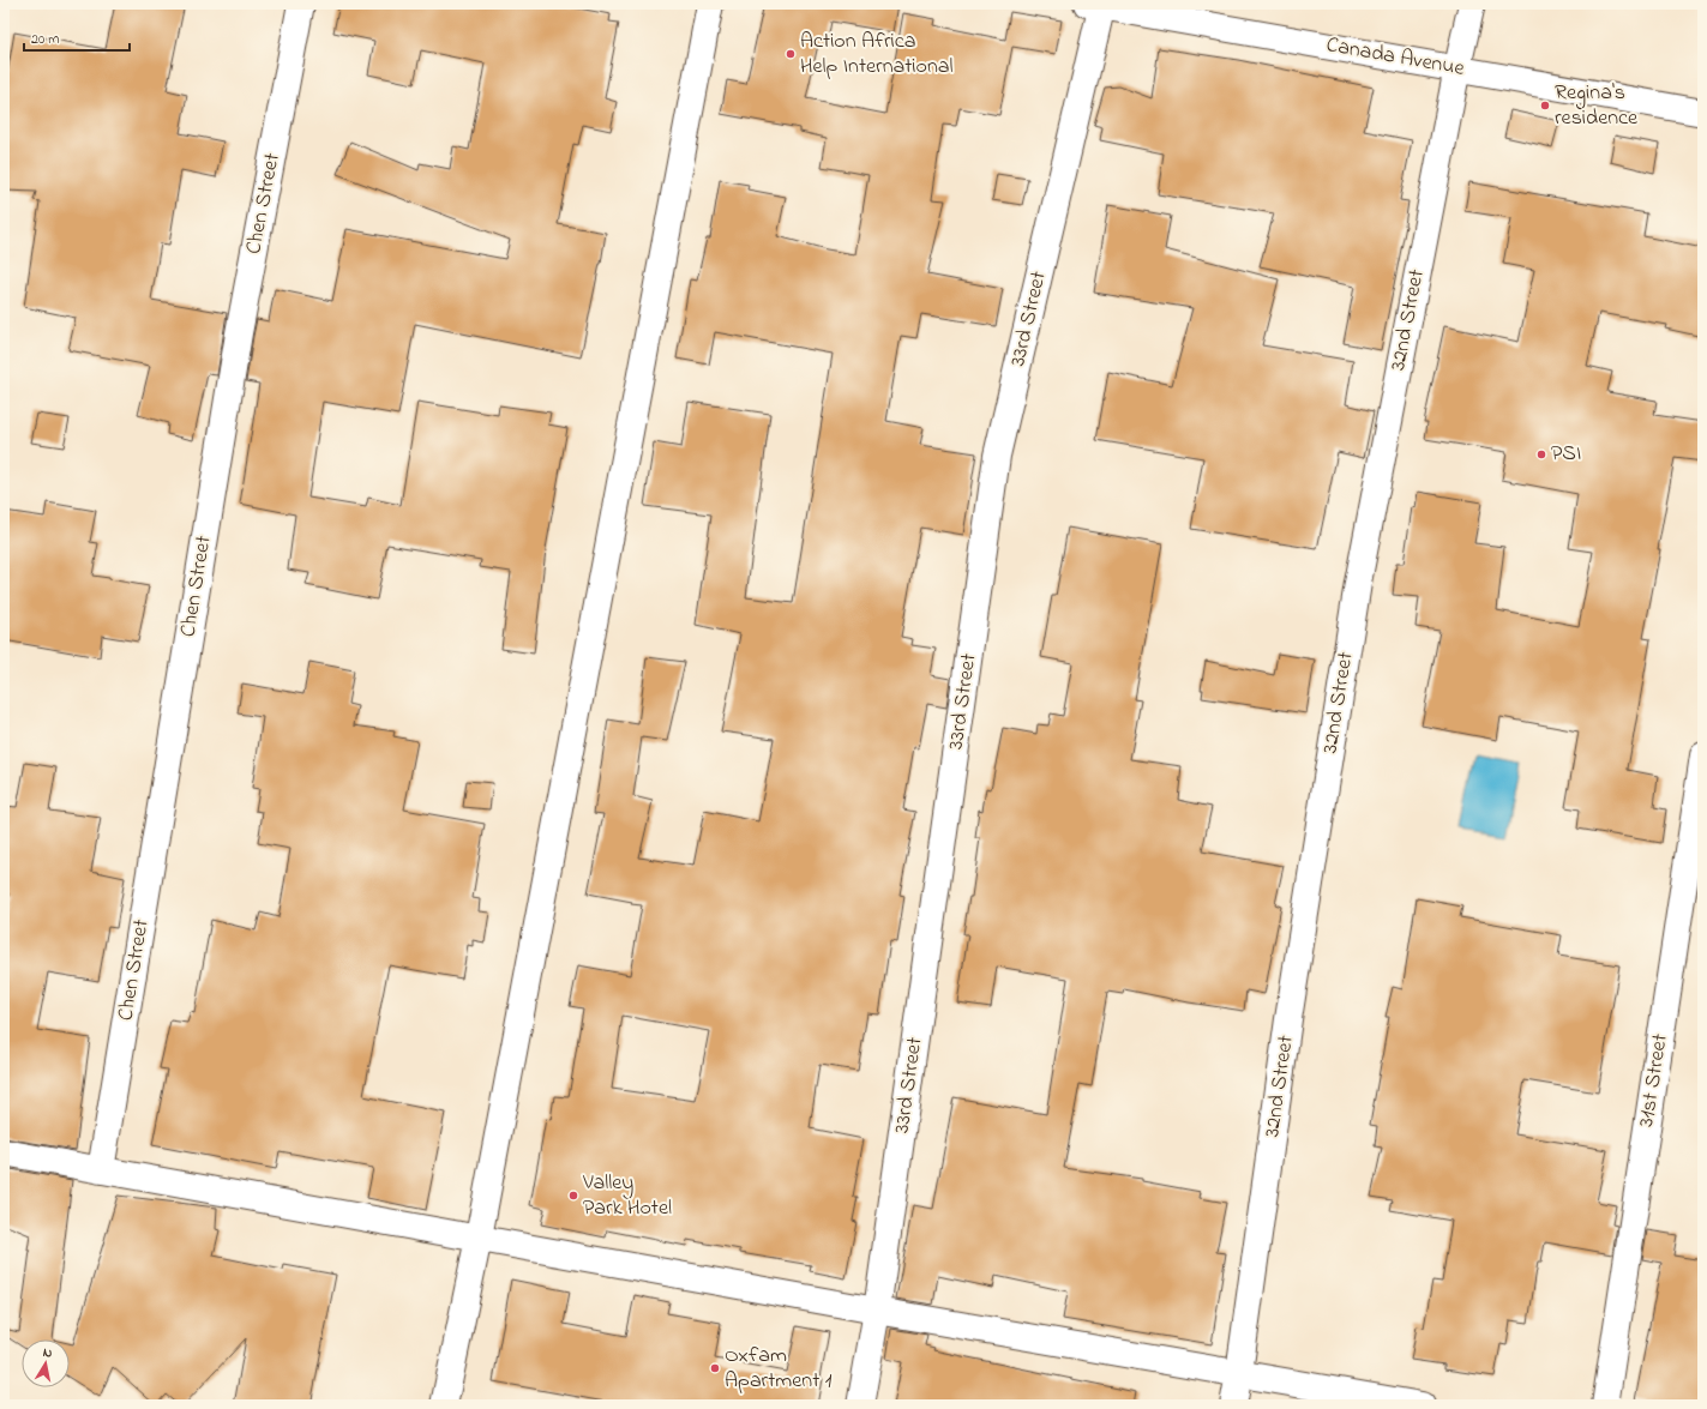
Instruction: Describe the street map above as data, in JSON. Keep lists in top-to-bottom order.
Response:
{
  "streets": {
    "street": [
      "Canada Avenue",
      "Chen Street",
      "33rd Street",
      "32nd Street",
      "31st Street"
    ]
  },
  "crossings": [
    ["Canada Avenue", "33rd Street"],
    ["Canada Avenue", "32nd Street"]
  ],
  "places": [
    "Action Africa Help International",
    "Regina's residence",
    "PSI",
    "Valley Park Hotel",
    "Oxfam Apartment 1"
  ],
  "scale_bar": "20 m",
  "north": "top"
}
